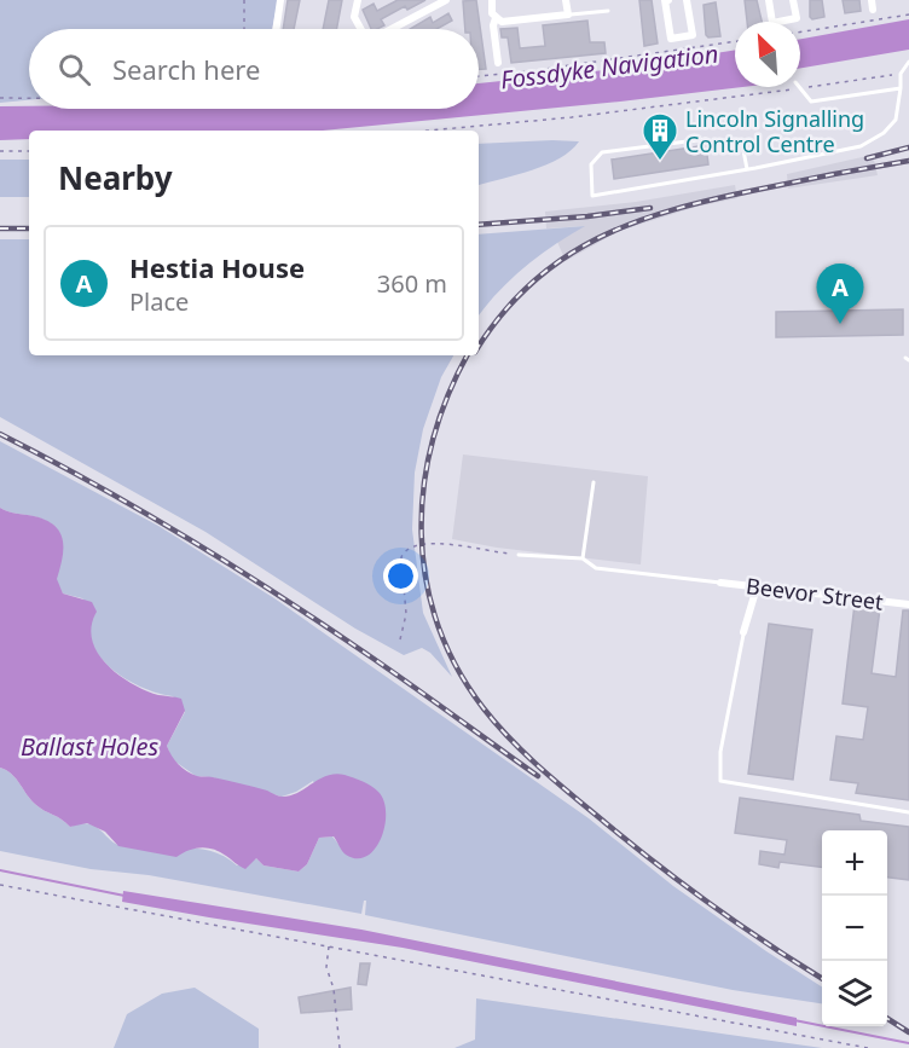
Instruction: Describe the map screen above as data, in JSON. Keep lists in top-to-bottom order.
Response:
{
  "streets": {
    "street": ["Beevor Street"]
  },
  "water": ["Fossdyke Navigation", "Ballast Holes"],
  "places": {
    "building": ["Lincoln Signalling Control Centre"]
  },
  "north": "top left",
  "page": {
    "search": "Search here",
    "heading": "Nearby",
    "list": [
      {
        "mark": "A",
        "name": "Hestia House",
        "note": "Place",
        "value": "360 m"
      }
    ],
    "pins": "A",
    "map_buttons": ["+", "−"]
  }
}
